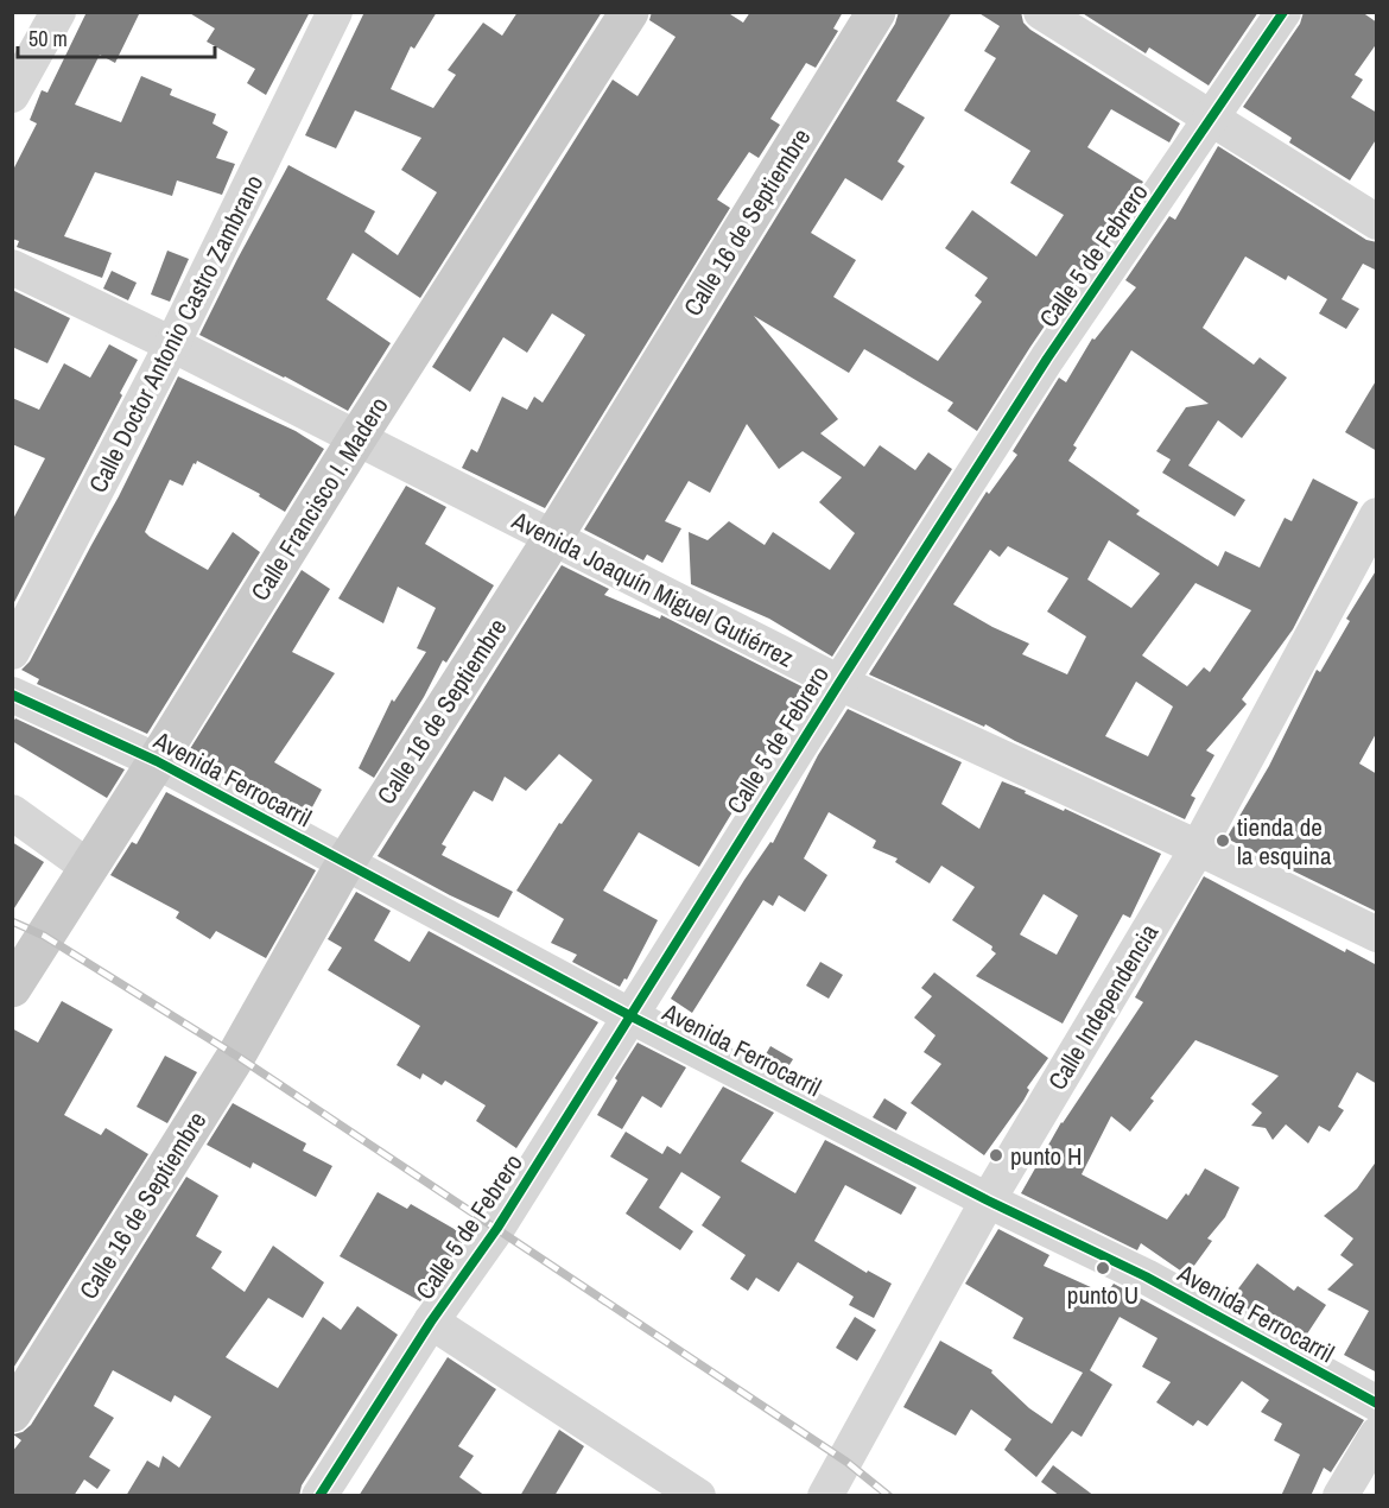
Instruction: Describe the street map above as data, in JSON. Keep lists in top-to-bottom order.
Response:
{
  "streets": {
    "main road": ["Calle 16 de Septiembre", "Calle Francisco I. Madero"],
    "street": [
      "Calle 5 de Febrero",
      "Calle Doctor Antonio Castro Zambrano",
      "Avenida Joaquín Miguel Gutiérrez",
      "Avenida Ferrocarril",
      "Calle Independencia"
    ]
  },
  "crossings": [
    ["Calle 16 de Septiembre", "Avenida Joaquín Miguel Gutiérrez"],
    ["Calle 16 de Septiembre", "Avenida Ferrocarril"],
    ["Calle 5 de Febrero", "Avenida Joaquín Miguel Gutiérrez"],
    ["Calle 5 de Febrero", "Avenida Ferrocarril"],
    ["Calle Doctor Antonio Castro Zambrano", "Avenida Joaquín Miguel Gutiérrez"],
    ["Calle Francisco I. Madero", "Avenida Joaquín Miguel Gutiérrez"],
    ["Calle Francisco I. Madero", "Avenida Ferrocarril"],
    ["Avenida Joaquín Miguel Gutiérrez", "Calle Independencia"],
    ["Avenida Ferrocarril", "Calle Independencia"]
  ],
  "places": ["tienda de la esquina", "punto H", "punto U"],
  "scale_bar": "50 m"
}
